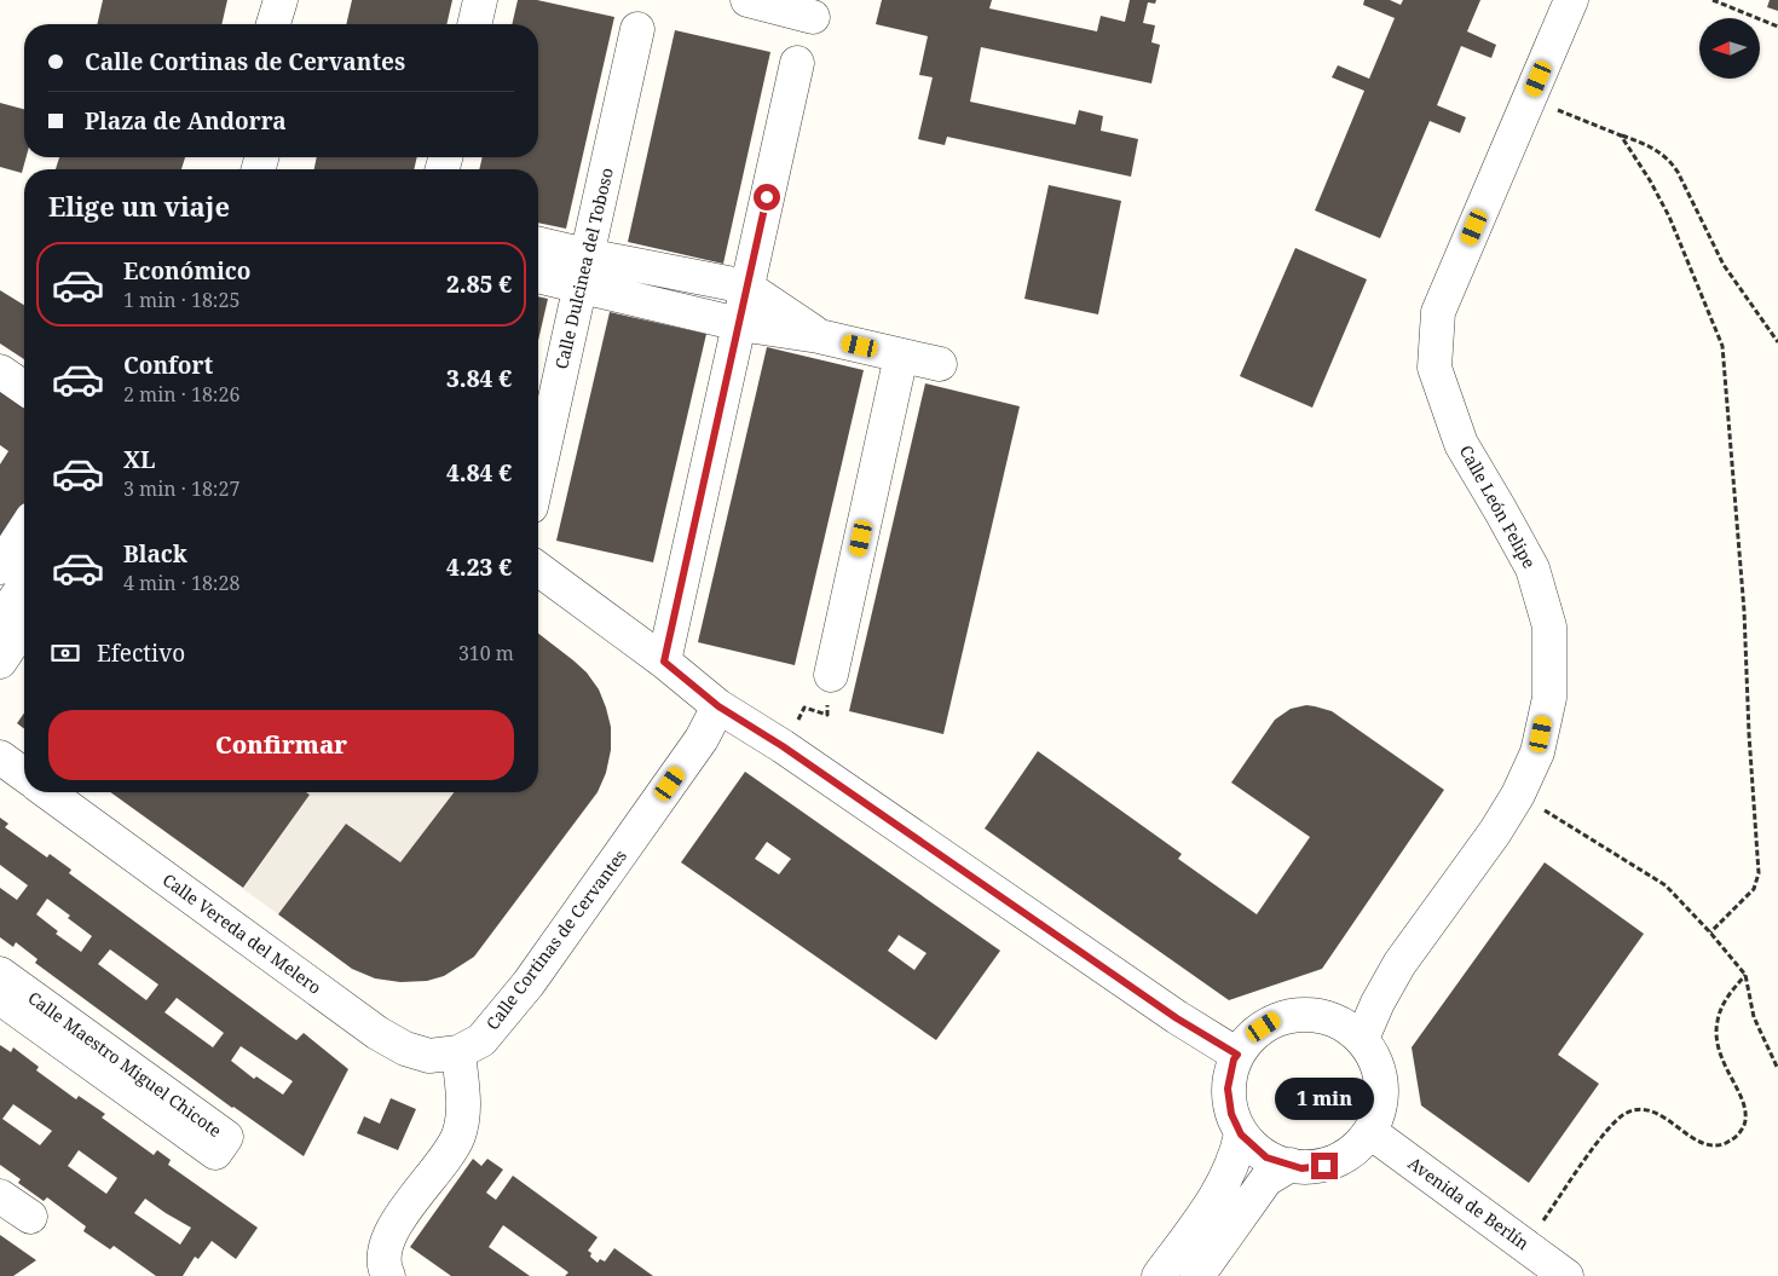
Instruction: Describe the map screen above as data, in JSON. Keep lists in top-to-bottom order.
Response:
{
  "streets": {
    "street": [
      "Calle Dulcinea del Toboso",
      "Calle León Felipe",
      "Calle Vereda del Melero",
      "Calle Cortinas de Cervantes",
      "Calle Maestro Miguel Chicote",
      "Avenida de Berlín"
    ]
  },
  "crossings": [
    ["Calle León Felipe", "Avenida de Berlín"],
    ["Calle Vereda del Melero", "Calle Cortinas de Cervantes"]
  ],
  "north": "left",
  "page": {
    "banner": ["Calle Cortinas de Cervantes", "Plaza de Andorra"],
    "heading": "Elige un viaje",
    "list": [
      {
        "name": "Económico",
        "note": "1 min · 18:25",
        "value": "2.85 €"
      },
      {
        "name": "Confort",
        "note": "2 min · 18:26",
        "value": "3.84 €"
      },
      {
        "name": "XL",
        "note": "3 min · 18:27",
        "value": "4.84 €"
      },
      {
        "name": "Black",
        "note": "4 min · 18:28",
        "value": "4.23 €"
      }
    ],
    "pay": ["Efectivo", "310 m"],
    "buttons": "Confirmar",
    "bubble": "1 min"
  }
}
